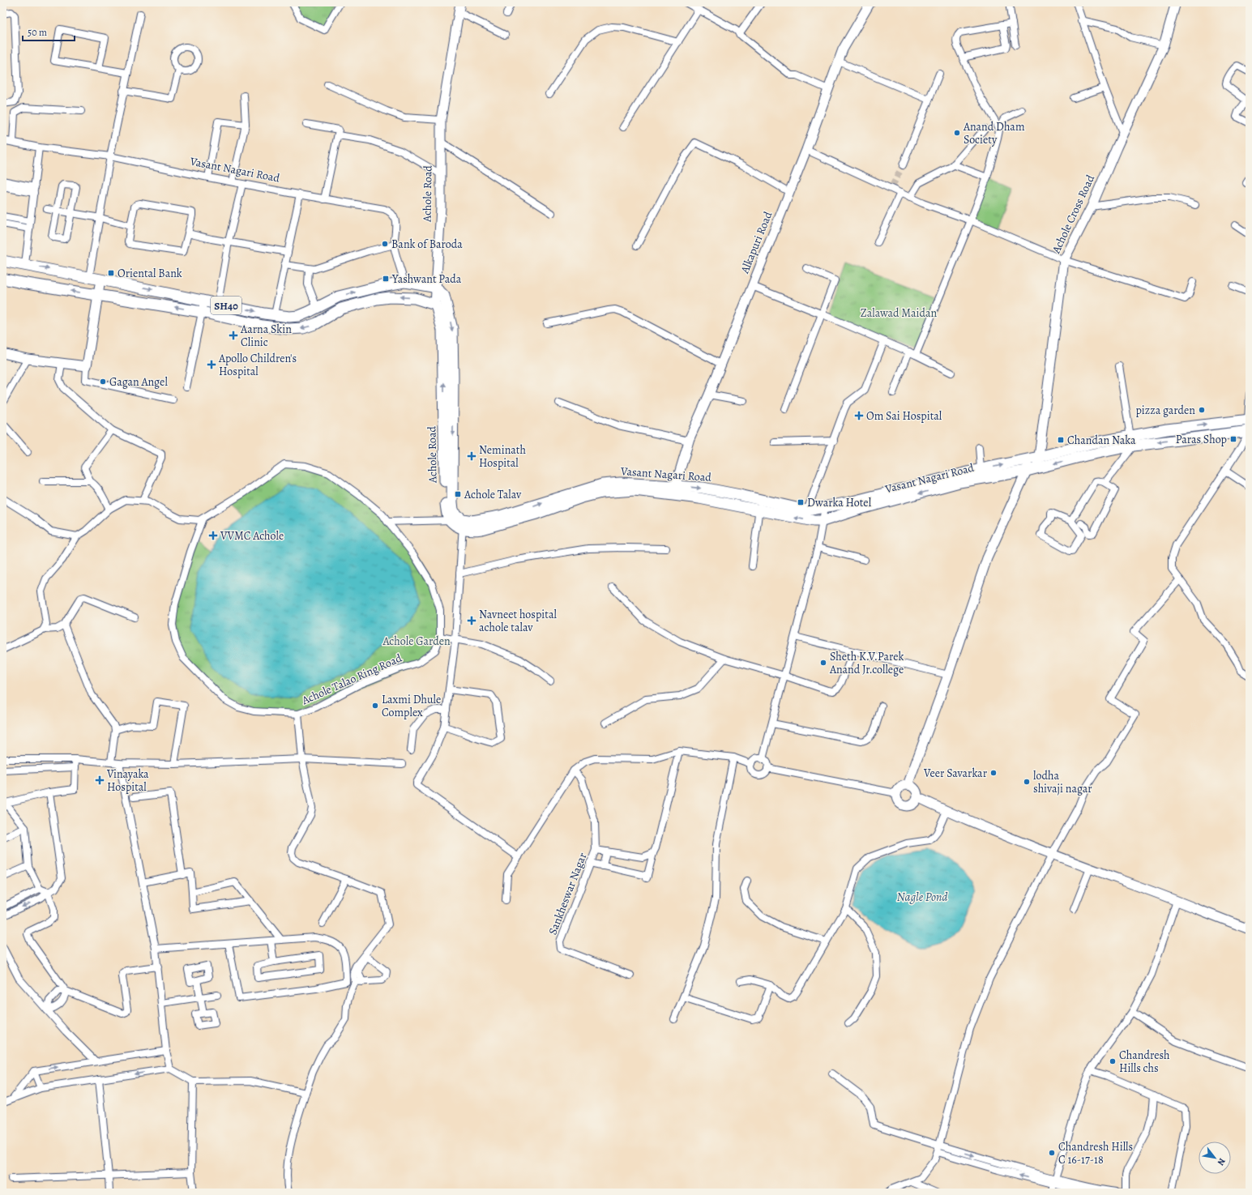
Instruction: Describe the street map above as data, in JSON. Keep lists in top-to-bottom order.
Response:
{
  "streets": {
    "main road": ["Vasant Nagari Road", "Achole Road", "SH40"],
    "street": [
      "Achole Cross Road",
      "Alkapuri Road",
      "Achole Talao Ring Road",
      "Sankheswar Nagar"
    ]
  },
  "crossings": [
    ["Vasant Nagari Road", "Achole Road"],
    ["Vasant Nagari Road", "Achole Cross Road"],
    ["Vasant Nagari Road", "Alkapuri Road"],
    ["Vasant Nagari Road", "SH40"],
    ["Achole Road", "SH40"]
  ],
  "water": ["Nagle Pond"],
  "parks": ["Zalawad Maidan", "Achole Garden"],
  "places": {
    "other": [
      "Anand Dham Society",
      "Bank of Baroda",
      "Gagan Angel",
      "pizza garden",
      "Sheth K.V.Parek Anand Jr.college",
      "Laxmi Dhule Complex",
      "Veer Savarkar",
      "lodha shivaji nagar",
      "Chandresh Hills chs",
      "Chandresh Hills C 16-17-18"
    ],
    "transit": [
      "Oriental Bank",
      "Yashwant Pada",
      "Paras Shop",
      "Chandan Naka",
      "Achole Talav",
      "Dwarka Hotel"
    ],
    "health": [
      "Aarna Skin Clinic",
      "Apollo Children's Hospital",
      "Om Sai Hospital",
      "Neminath Hospital",
      "VVMC Achole",
      "Navneet hospital achole talav",
      "Vinayaka Hospital"
    ]
  },
  "scale_bar": "50 m",
  "north": "bottom right"
}
